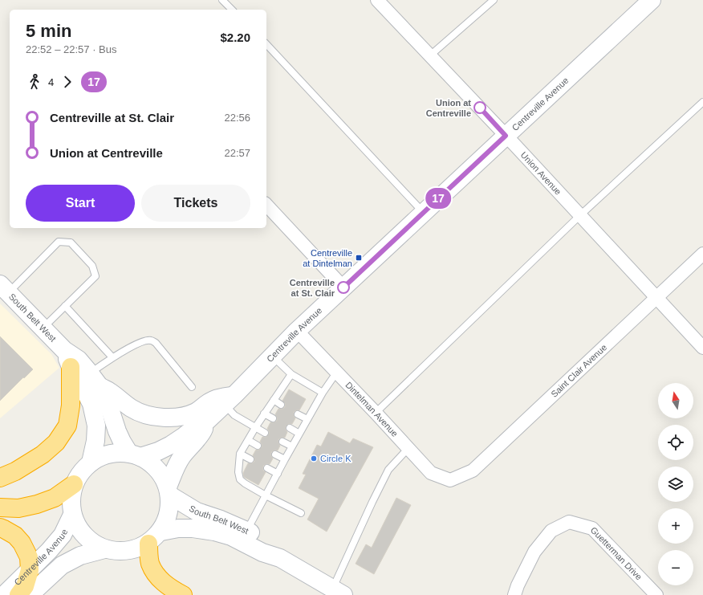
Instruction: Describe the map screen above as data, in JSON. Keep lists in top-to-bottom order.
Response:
{
  "streets": {
    "main road": ["Centreville Avenue", "South Belt West"],
    "street": [
      "Union Avenue",
      "Saint Clair Avenue",
      "Dintelman Avenue",
      "Guetterman Drive"
    ]
  },
  "crossings": [
    ["Centreville Avenue", "Union Avenue"],
    ["Centreville Avenue", "South Belt West"],
    ["Centreville Avenue", "Dintelman Avenue"],
    ["Union Avenue", "Saint Clair Avenue"],
    ["Saint Clair Avenue", "Dintelman Avenue"]
  ],
  "places": {
    "other": ["Union at Centreville", "Centreville at St. Clair", "Circle K"],
    "transit": ["Centreville at Dintelman"]
  },
  "lines": ["bus line 17"],
  "north": "top",
  "page": {
    "on_map": "17",
    "heading": ["5 min", "22:52 – 22:57 · Bus", "$2.20"],
    "legs": ["4", "17"],
    "list": [
      {
        "name": "Centreville at St. Clair",
        "value": "22:56"
      },
      {
        "name": "Union at Centreville",
        "value": "22:57"
      }
    ],
    "buttons": ["Start", "Tickets"],
    "map_buttons": ["+", "−"]
  }
}
